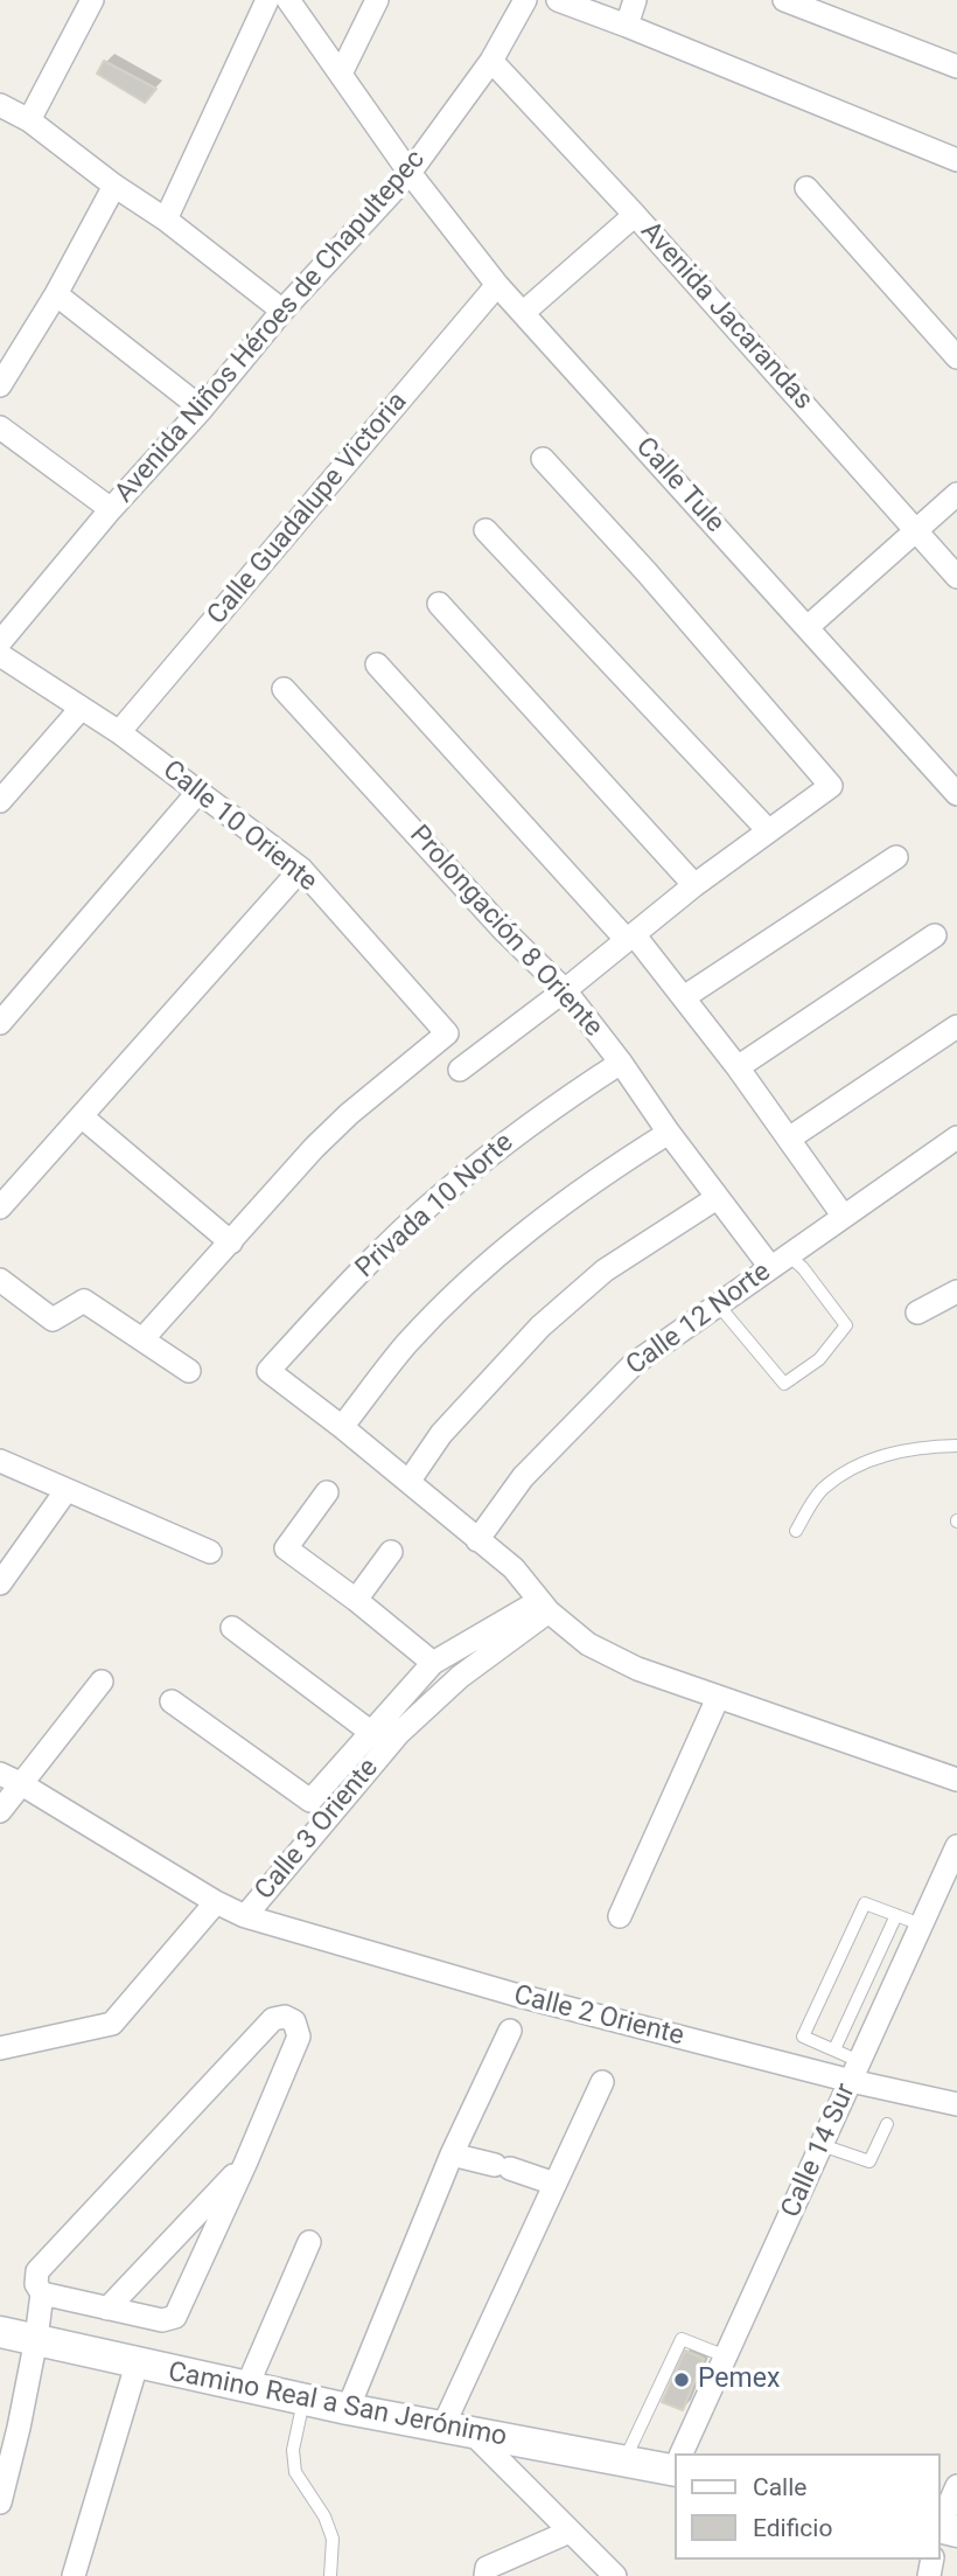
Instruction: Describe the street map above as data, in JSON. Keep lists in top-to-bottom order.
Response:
{
  "streets": {
    "street": [
      "Avenida Jacarandas",
      "Avenida Niños Héroes de Chapultepec",
      "Calle Tule",
      "Calle Guadalupe Victoria",
      "Calle 10 Oriente",
      "Prolongación 8 Oriente",
      "Privada 10 Norte",
      "Calle 12 Norte",
      "Calle 3 Oriente",
      "Calle 2 Oriente",
      "Calle 14 Sur",
      "Camino Real a San Jerónimo"
    ]
  },
  "crossings": [
    ["Avenida Jacarandas", "Avenida Niños Héroes de Chapultepec"],
    ["Avenida Niños Héroes de Chapultepec", "Calle Tule"],
    ["Calle Tule", "Calle Guadalupe Victoria"],
    ["Calle Guadalupe Victoria", "Calle 10 Oriente"],
    ["Prolongación 8 Oriente", "Privada 10 Norte"],
    ["Prolongación 8 Oriente", "Calle 12 Norte"],
    ["Calle 3 Oriente", "Calle 2 Oriente"],
    ["Calle 2 Oriente", "Calle 14 Sur"]
  ],
  "places": ["Pemex"],
  "legend": ["Calle", "Edificio"]
}
